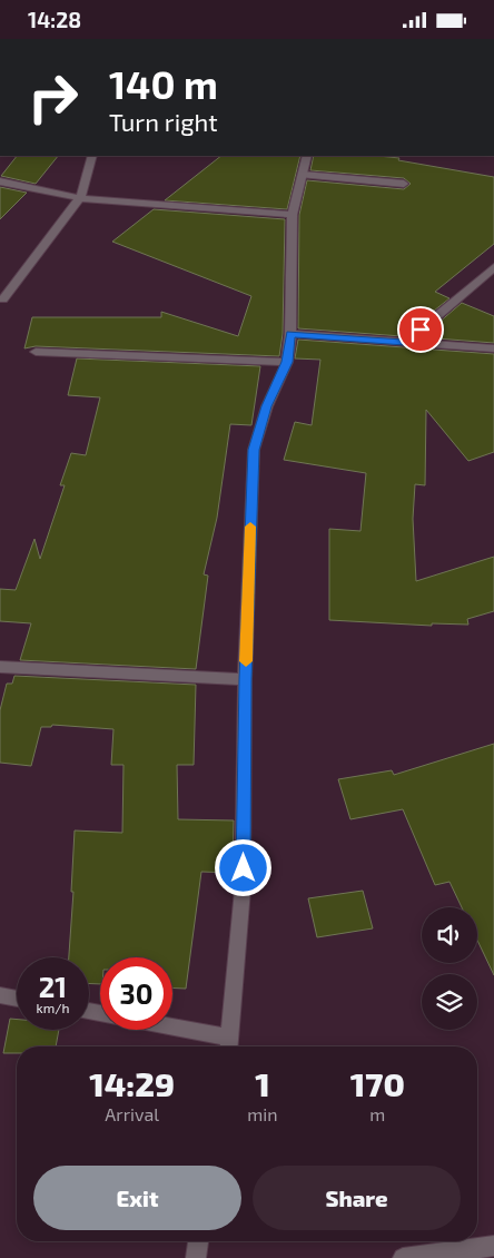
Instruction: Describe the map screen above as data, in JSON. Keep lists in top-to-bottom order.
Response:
{
  "page": {
    "status": "14:28",
    "turn": ["140 m", "Turn right"],
    "speed": "21 km/h",
    "limit": "30",
    "eta": [
      "14:29",
      "Arrival",
      "1",
      "min",
      "170",
      "m"
    ],
    "buttons": ["Exit", "Share"]
  }
}
